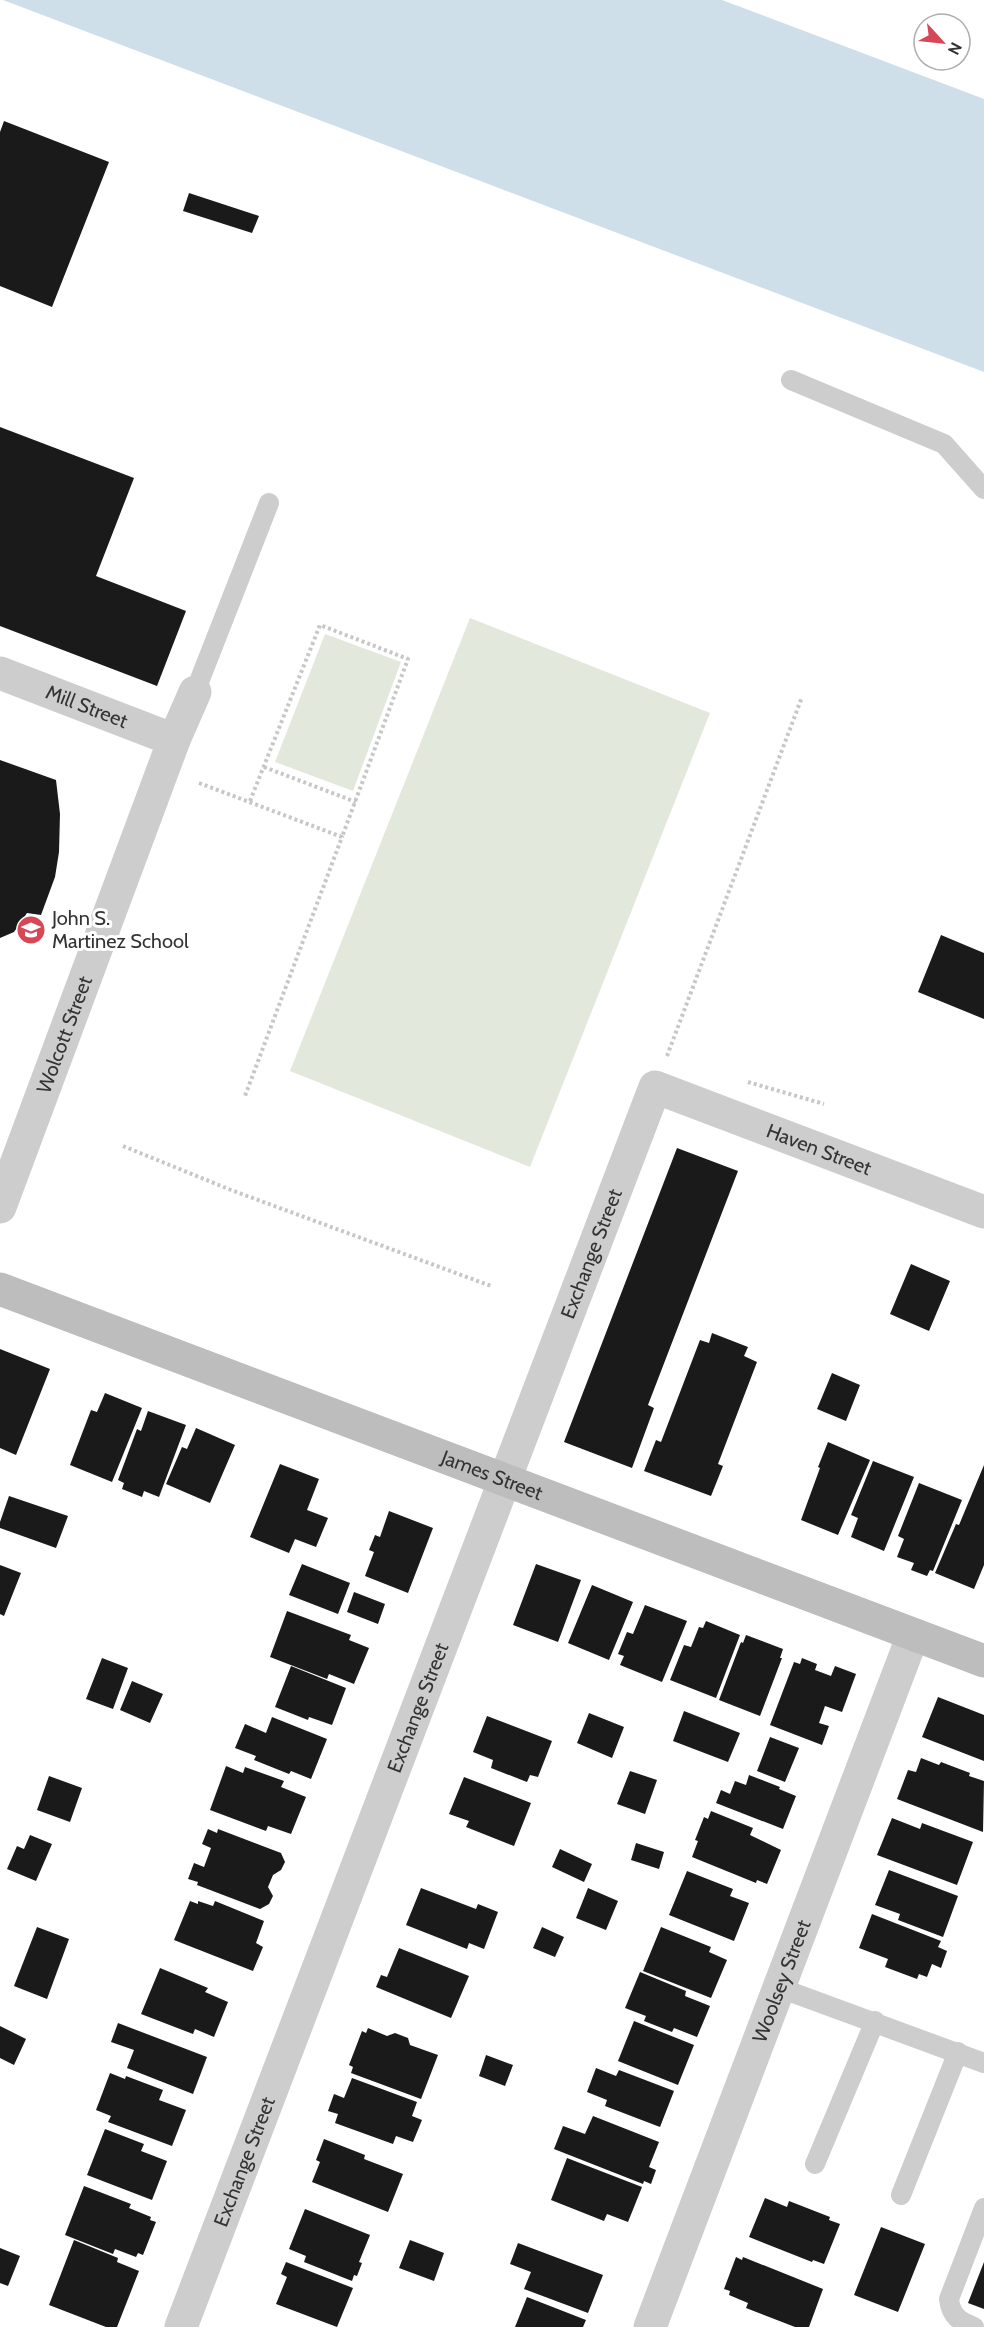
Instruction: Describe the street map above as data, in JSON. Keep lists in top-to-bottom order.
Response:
{
  "streets": {
    "main road": ["James Street"],
    "street": [
      "Mill Street",
      "Wolcott Street",
      "Haven Street",
      "Exchange Street",
      "Woolsey Street"
    ]
  },
  "crossings": [
    ["Mill Street", "Wolcott Street"],
    ["Haven Street", "Exchange Street"],
    ["Exchange Street", "James Street"],
    ["James Street", "Woolsey Street"]
  ],
  "places": {
    "school or university": ["John S. Martinez School"]
  },
  "north": "bottom right"
}
